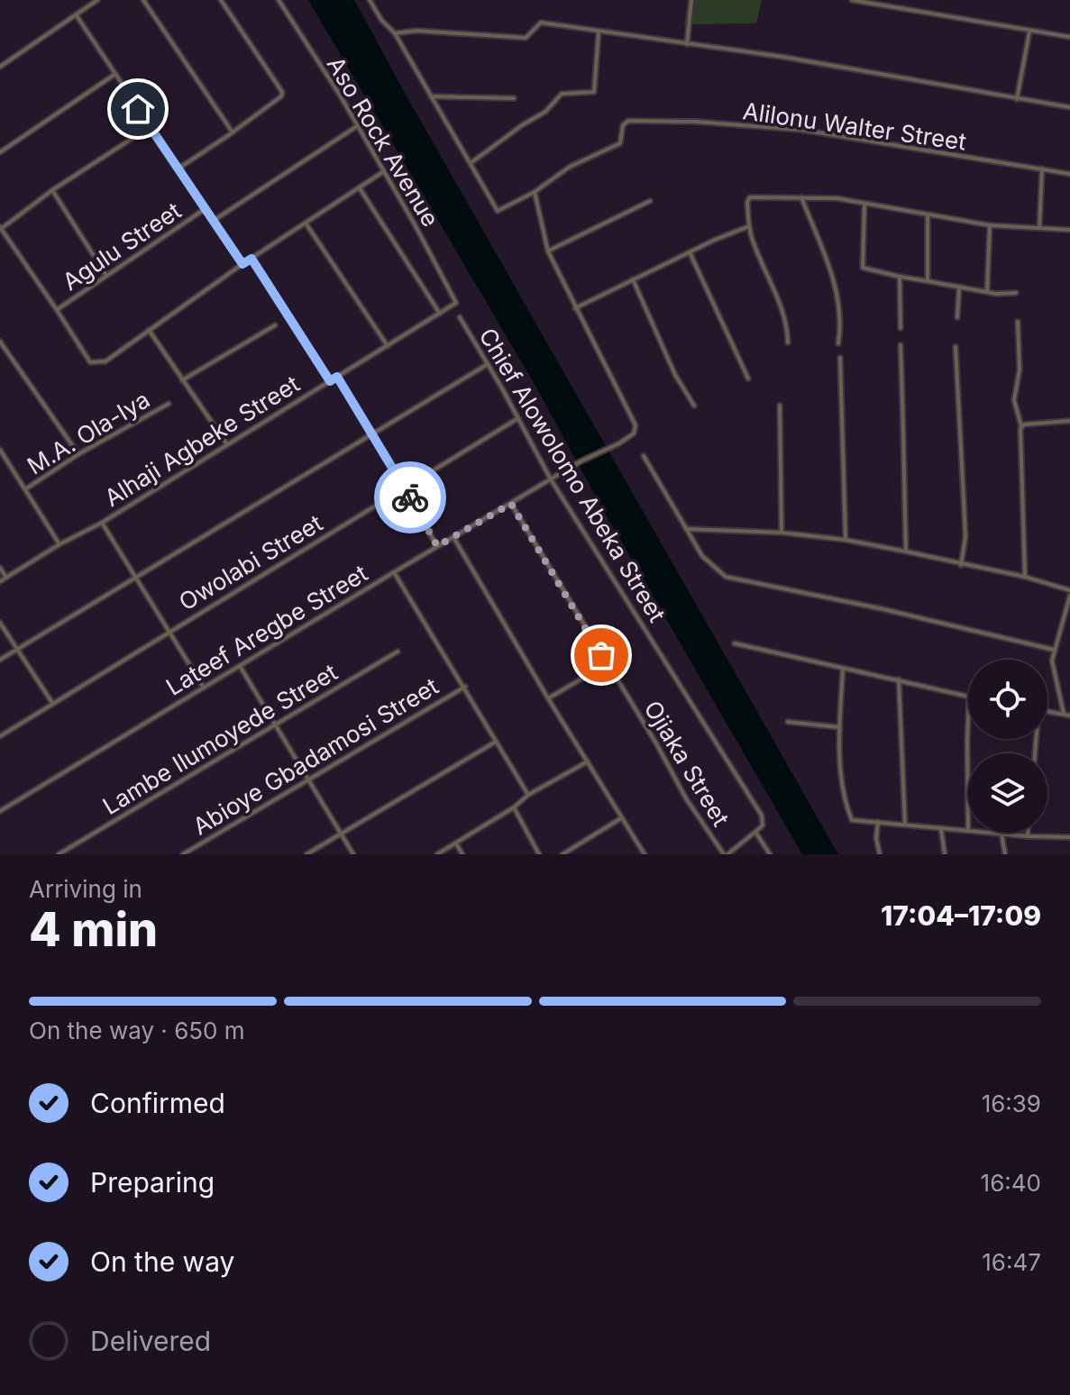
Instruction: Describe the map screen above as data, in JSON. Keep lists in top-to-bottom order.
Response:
{
  "streets": {
    "street": [
      "Alilonu Walter Street",
      "Aso Rock Avenue",
      "Agulu Street",
      "M.A. Ola-Iya",
      "Alhaji Agbeke Street",
      "Chief Alowolomo Abeka Street",
      "Owolabi Street",
      "Lateef Aregbe Street",
      "Lambe Ilumoyede Street",
      "Abioye Gbadamosi Street",
      "Ojiaka Street"
    ]
  },
  "crossings": [
    ["Aso Rock Avenue", "Alhaji Agbeke Street"],
    ["Chief Alowolomo Abeka Street", "Owolabi Street"],
    ["Chief Alowolomo Abeka Street", "Lateef Aregbe Street"],
    ["Lateef Aregbe Street", "Ojiaka Street"]
  ],
  "page": {
    "heading": ["4 min", "Arriving in", "17:04–17:09"],
    "bar": "On the way · 650 m",
    "list": [
      ["Confirmed", "16:39"],
      ["Preparing", "16:40"],
      ["On the way", "16:47"],
      "Delivered"
    ]
  }
}
